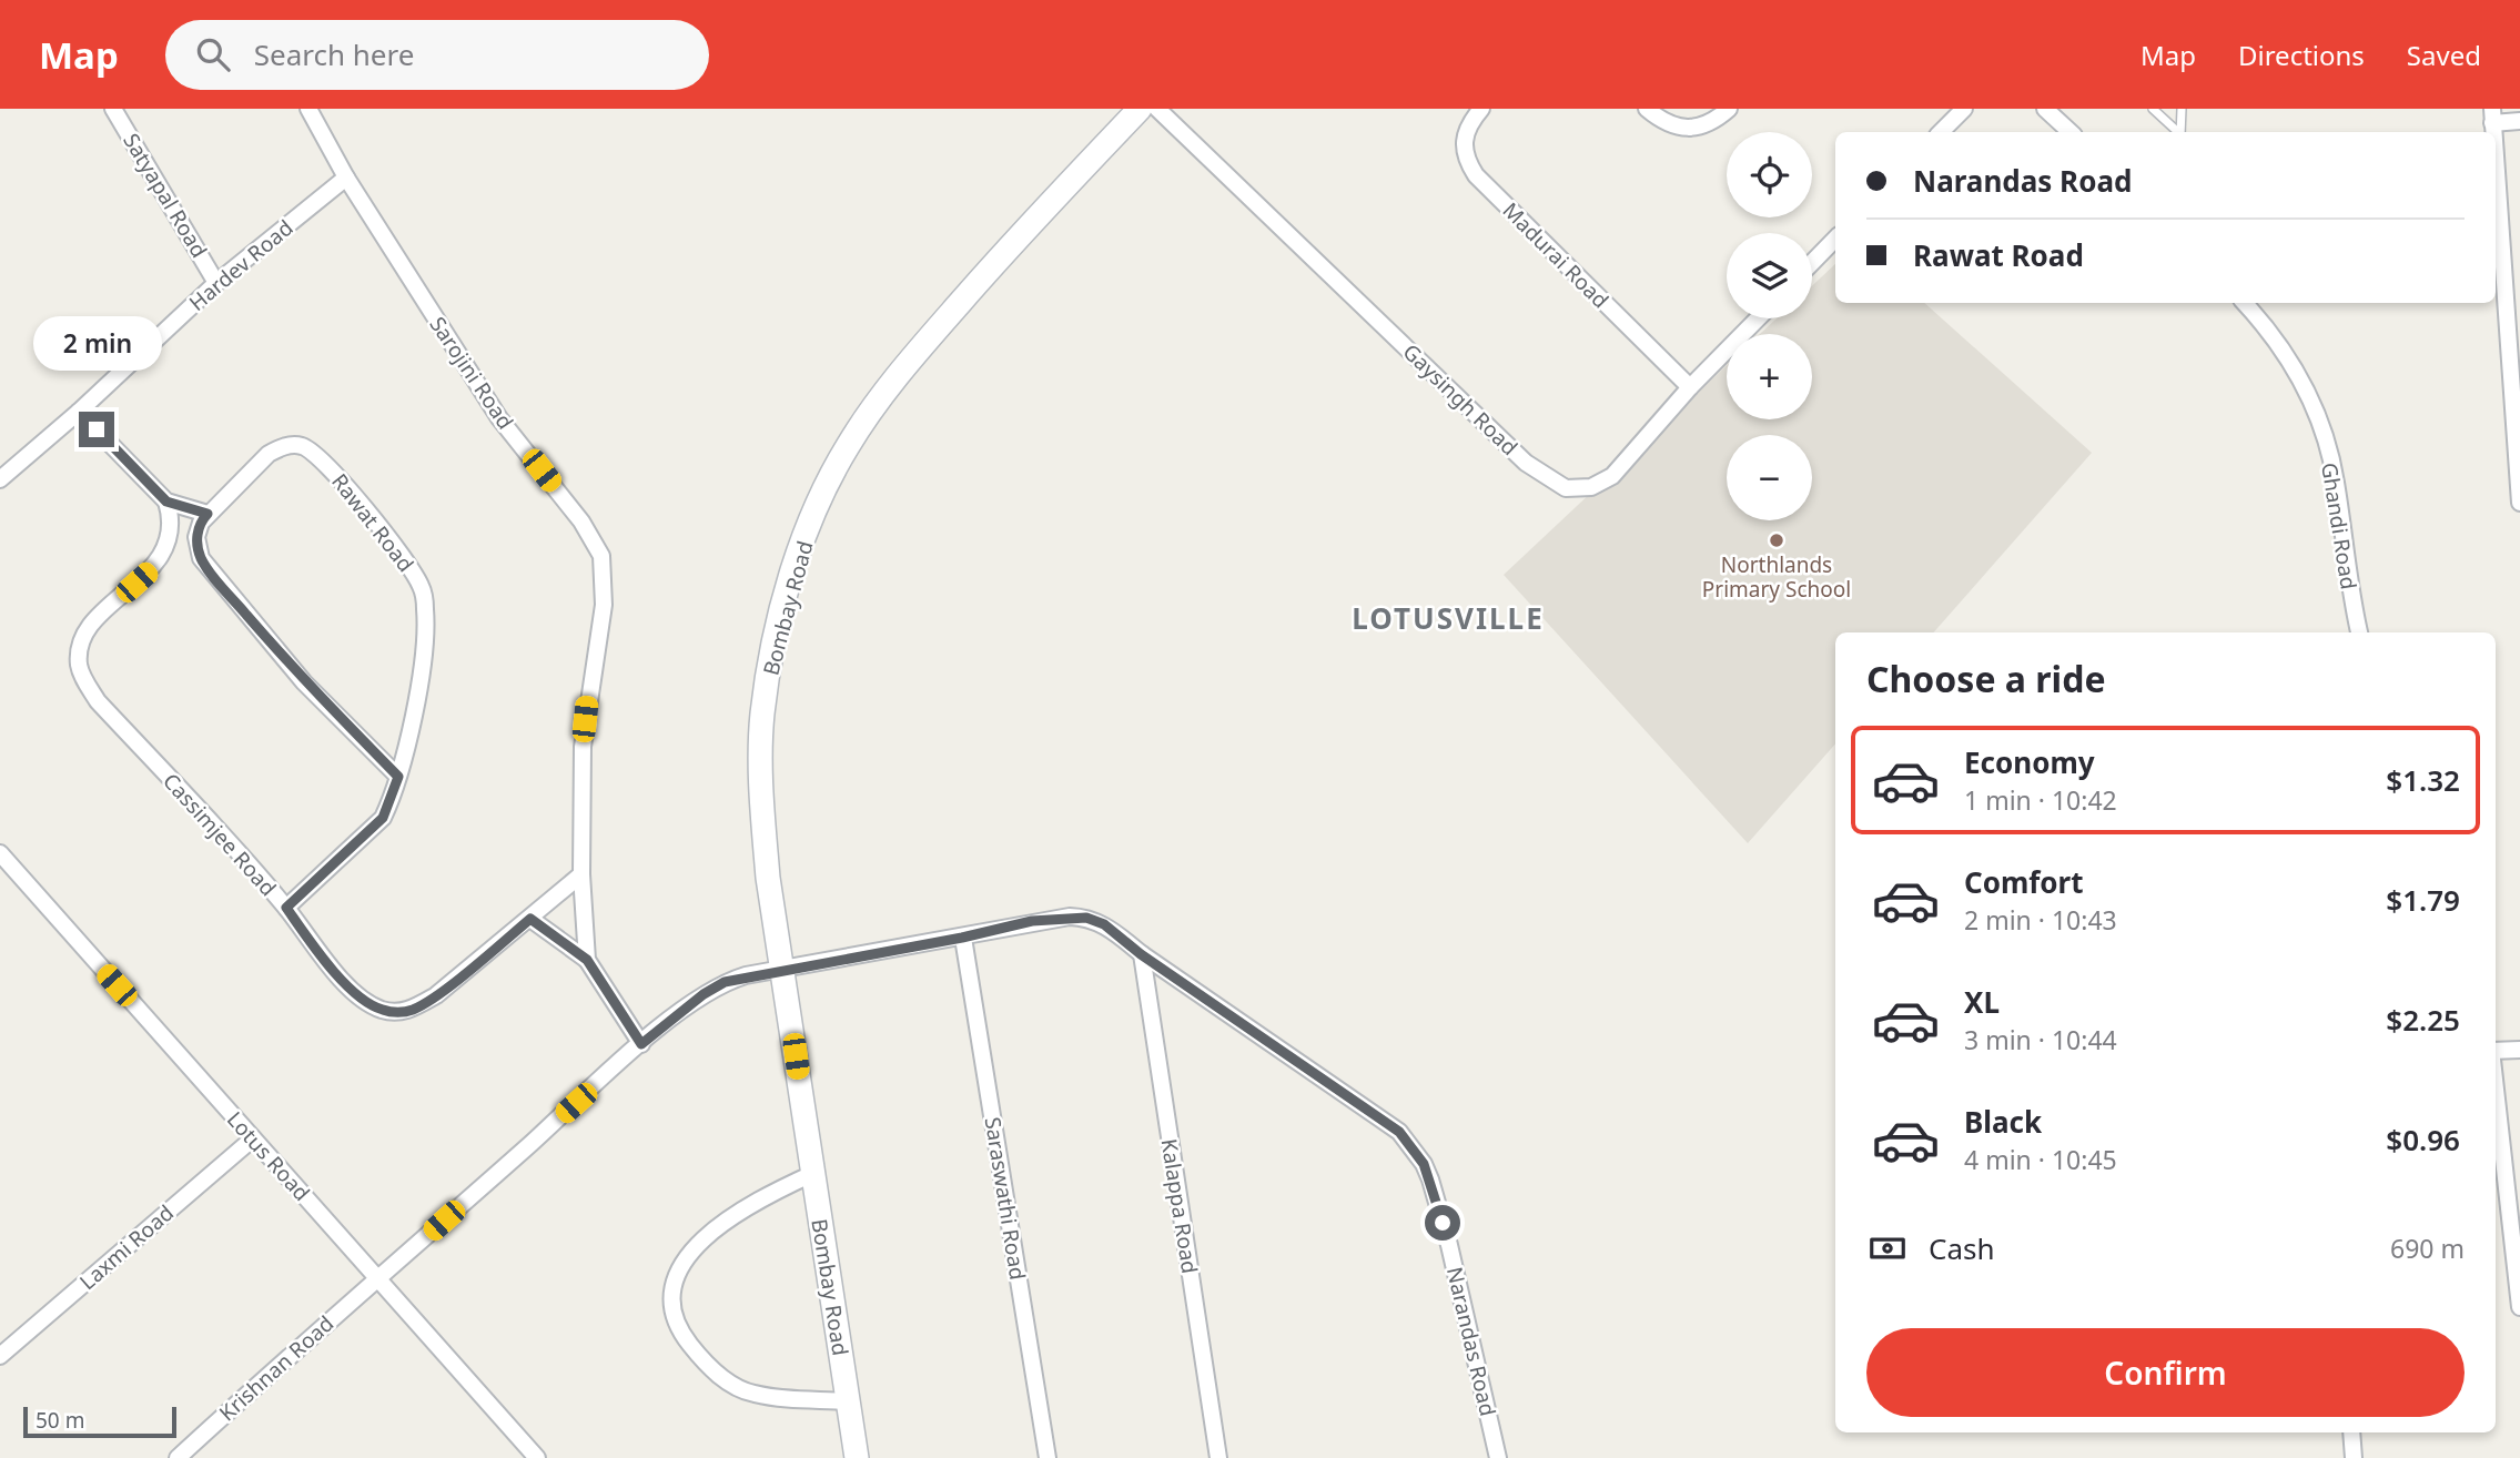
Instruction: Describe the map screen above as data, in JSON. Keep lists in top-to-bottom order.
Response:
{
  "streets": {
    "street": [
      "Satyapal Road",
      "Madurai Road",
      "Hardev Road",
      "Sarojini Road",
      "Gaysingh Road",
      "Rawat Road",
      "Ghandi Road",
      "Bombay Road",
      "Cassimjee Road",
      "Lotus Road",
      "Saraswathi Road",
      "Kalappa Road",
      "Laxmi Road",
      "Narandas Road",
      "Krishnan Road"
    ]
  },
  "crossings": [
    ["Satyapal Road", "Hardev Road"],
    ["Madurai Road", "Gaysingh Road"],
    ["Hardev Road", "Sarojini Road"],
    ["Sarojini Road", "Cassimjee Road"],
    ["Sarojini Road", "Narandas Road"],
    ["Sarojini Road", "Krishnan Road"],
    ["Rawat Road", "Cassimjee Road"],
    ["Bombay Road", "Narandas Road"],
    ["Lotus Road", "Laxmi Road"],
    ["Lotus Road", "Krishnan Road"],
    ["Saraswathi Road", "Narandas Road"],
    ["Kalappa Road", "Narandas Road"],
    ["Narandas Road", "Krishnan Road"]
  ],
  "districts": ["LOTUSVILLE"],
  "places": ["Northlands Primary School"],
  "scale_bar": "50 m",
  "page": {
    "header": "Map",
    "search": "Search here",
    "nav": ["Map", "Directions", "Saved"],
    "map_buttons": ["+", "−"],
    "banner": ["Narandas Road", "Rawat Road"],
    "bubble": "2 min",
    "heading": "Choose a ride",
    "list": [
      {
        "name": "Economy",
        "note": "1 min · 10:42",
        "value": "$1.32"
      },
      {
        "name": "Comfort",
        "note": "2 min · 10:43",
        "value": "$1.79"
      },
      {
        "name": "XL",
        "note": "3 min · 10:44",
        "value": "$2.25"
      },
      {
        "name": "Black",
        "note": "4 min · 10:45",
        "value": "$0.96"
      }
    ],
    "pay": ["Cash", "690 m"],
    "buttons": "Confirm",
    "scale": "50 m"
  }
}
